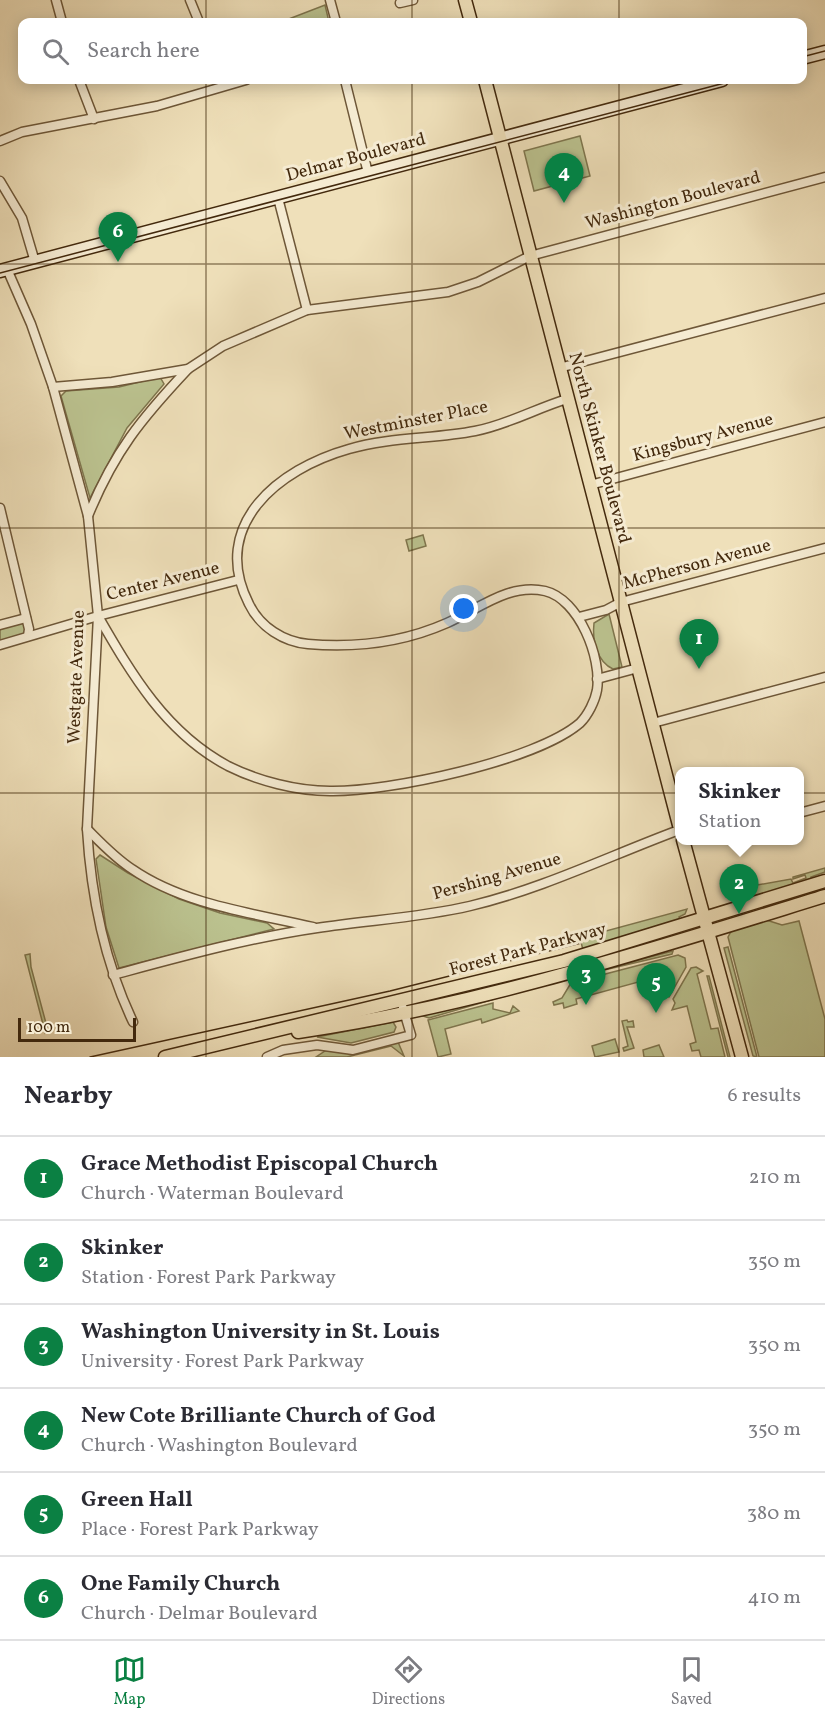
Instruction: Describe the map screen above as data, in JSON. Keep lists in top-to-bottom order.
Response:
{
  "streets": {
    "main road": ["Delmar Boulevard", "North Skinker Boulevard", "Forest Park Parkway"],
    "street": [
      "Washington Boulevard",
      "Westminster Place",
      "Kingsbury Avenue",
      "McPherson Avenue",
      "Center Avenue",
      "Westgate Avenue",
      "Pershing Avenue"
    ]
  },
  "crossings": [
    ["Delmar Boulevard", "North Skinker Boulevard"],
    ["Delmar Boulevard", "Westgate Avenue"],
    ["Washington Boulevard", "North Skinker Boulevard"],
    ["Westminster Place", "North Skinker Boulevard"],
    ["Westminster Place", "Center Avenue"],
    ["Kingsbury Avenue", "North Skinker Boulevard"],
    ["North Skinker Boulevard", "McPherson Avenue"],
    ["Center Avenue", "Westgate Avenue"],
    ["Westgate Avenue", "Pershing Avenue"]
  ],
  "scale_bar": "100 m",
  "page": {
    "search": "Search here",
    "pins": [
      "4",
      "6",
      "1",
      "2",
      "3",
      "5"
    ],
    "popup": ["Skinker", "Station"],
    "scale": "100 m",
    "heading": ["Nearby", "6 results"],
    "list": [
      {
        "mark": "1",
        "name": "Grace Methodist Episcopal Church",
        "note": "Church · Waterman Boulevard",
        "value": "210 m"
      },
      {
        "mark": "2",
        "name": "Skinker",
        "note": "Station · Forest Park Parkway",
        "value": "350 m"
      },
      {
        "mark": "3",
        "name": "Washington University in St. Louis",
        "note": "University · Forest Park Parkway",
        "value": "350 m"
      },
      {
        "mark": "4",
        "name": "New Cote Brilliante Church of God",
        "note": "Church · Washington Boulevard",
        "value": "350 m"
      },
      {
        "mark": "5",
        "name": "Green Hall",
        "note": "Place · Forest Park Parkway",
        "value": "380 m"
      },
      {
        "mark": "6",
        "name": "One Family Church",
        "note": "Church · Delmar Boulevard",
        "value": "410 m"
      }
    ],
    "nav": ["Map", "Directions", "Saved"]
  }
}
